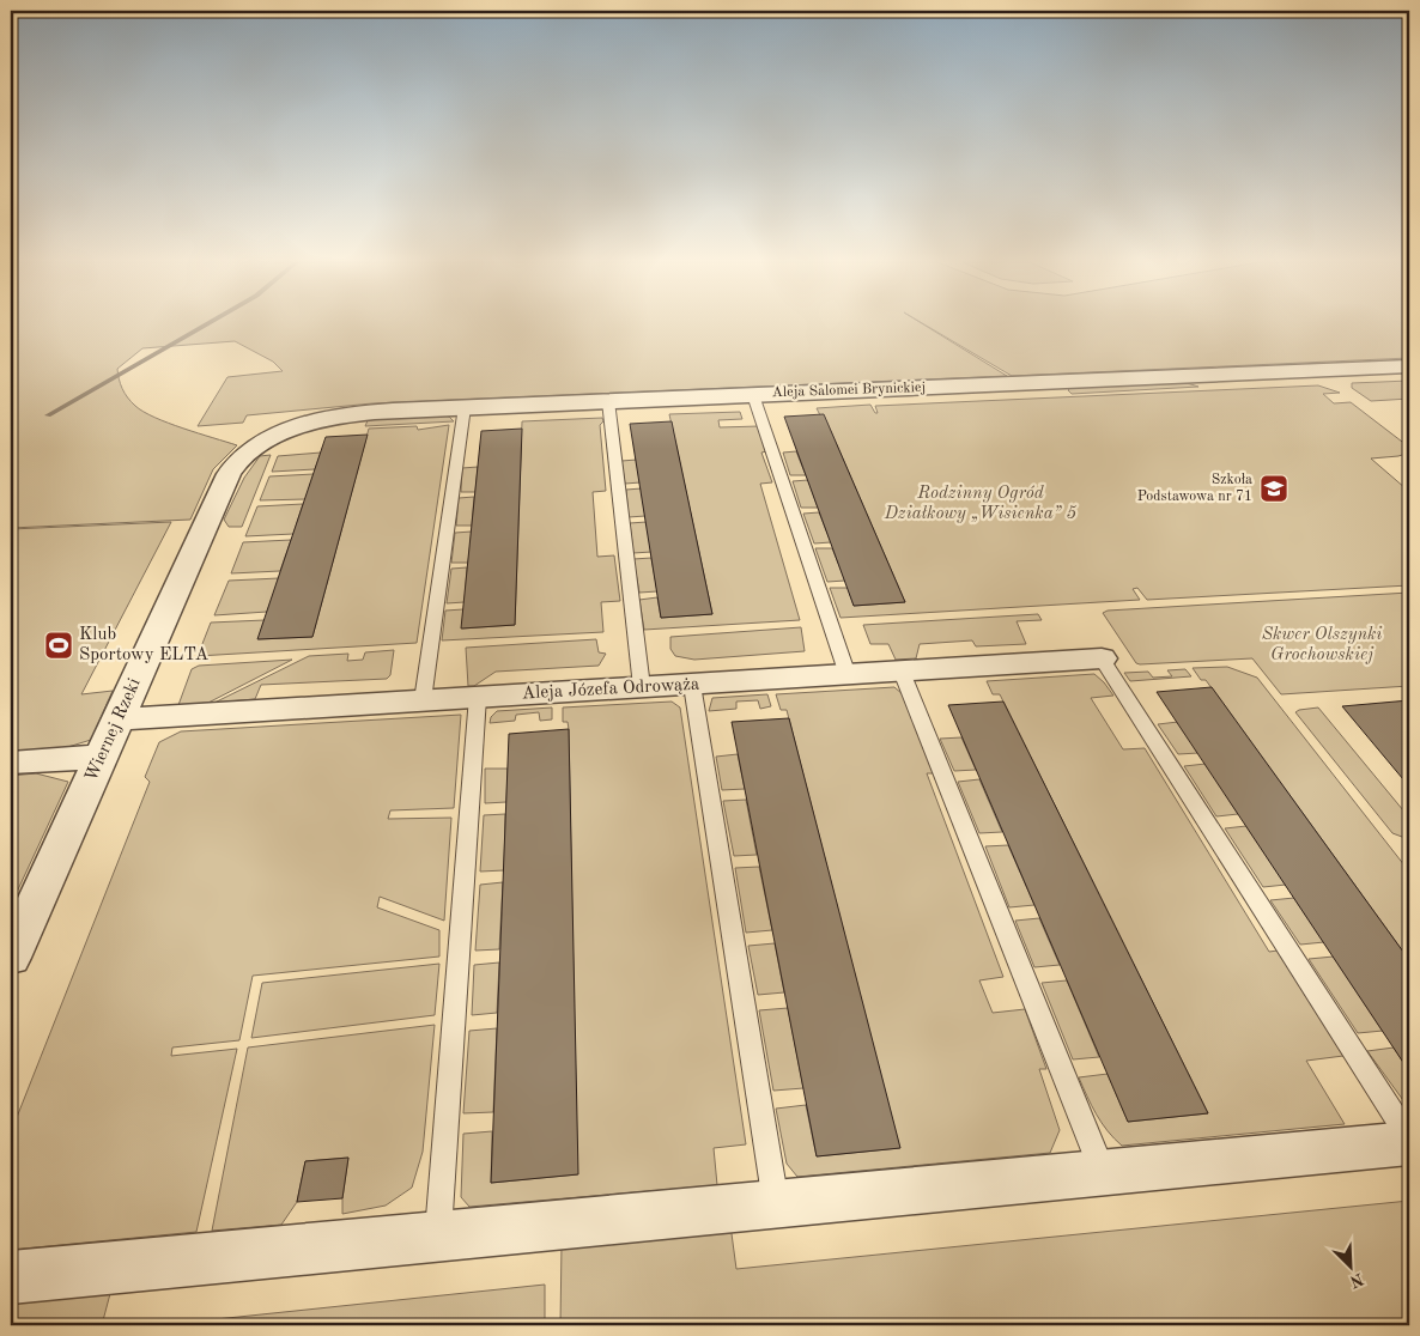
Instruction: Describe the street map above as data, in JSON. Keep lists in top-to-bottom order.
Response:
{
  "streets": {
    "street": ["Aleja Salomei Brynickiej", "Aleja Józefa Odrowąża", "Wiernej Rzeki"]
  },
  "crossings": [
    ["Aleja Salomei Brynickiej", "Wiernej Rzeki"],
    ["Aleja Józefa Odrowąża", "Wiernej Rzeki"]
  ],
  "parks": ["Rodzinny Ogród Działkowy „Wisienka” 5", "Skwer Olszynki Grochowskiej"],
  "places": {
    "school or university": ["Szkoła Podstawowa nr 71"],
    "sports": ["Klub Sportowy ELTA"]
  },
  "north": "bottom right"
}
